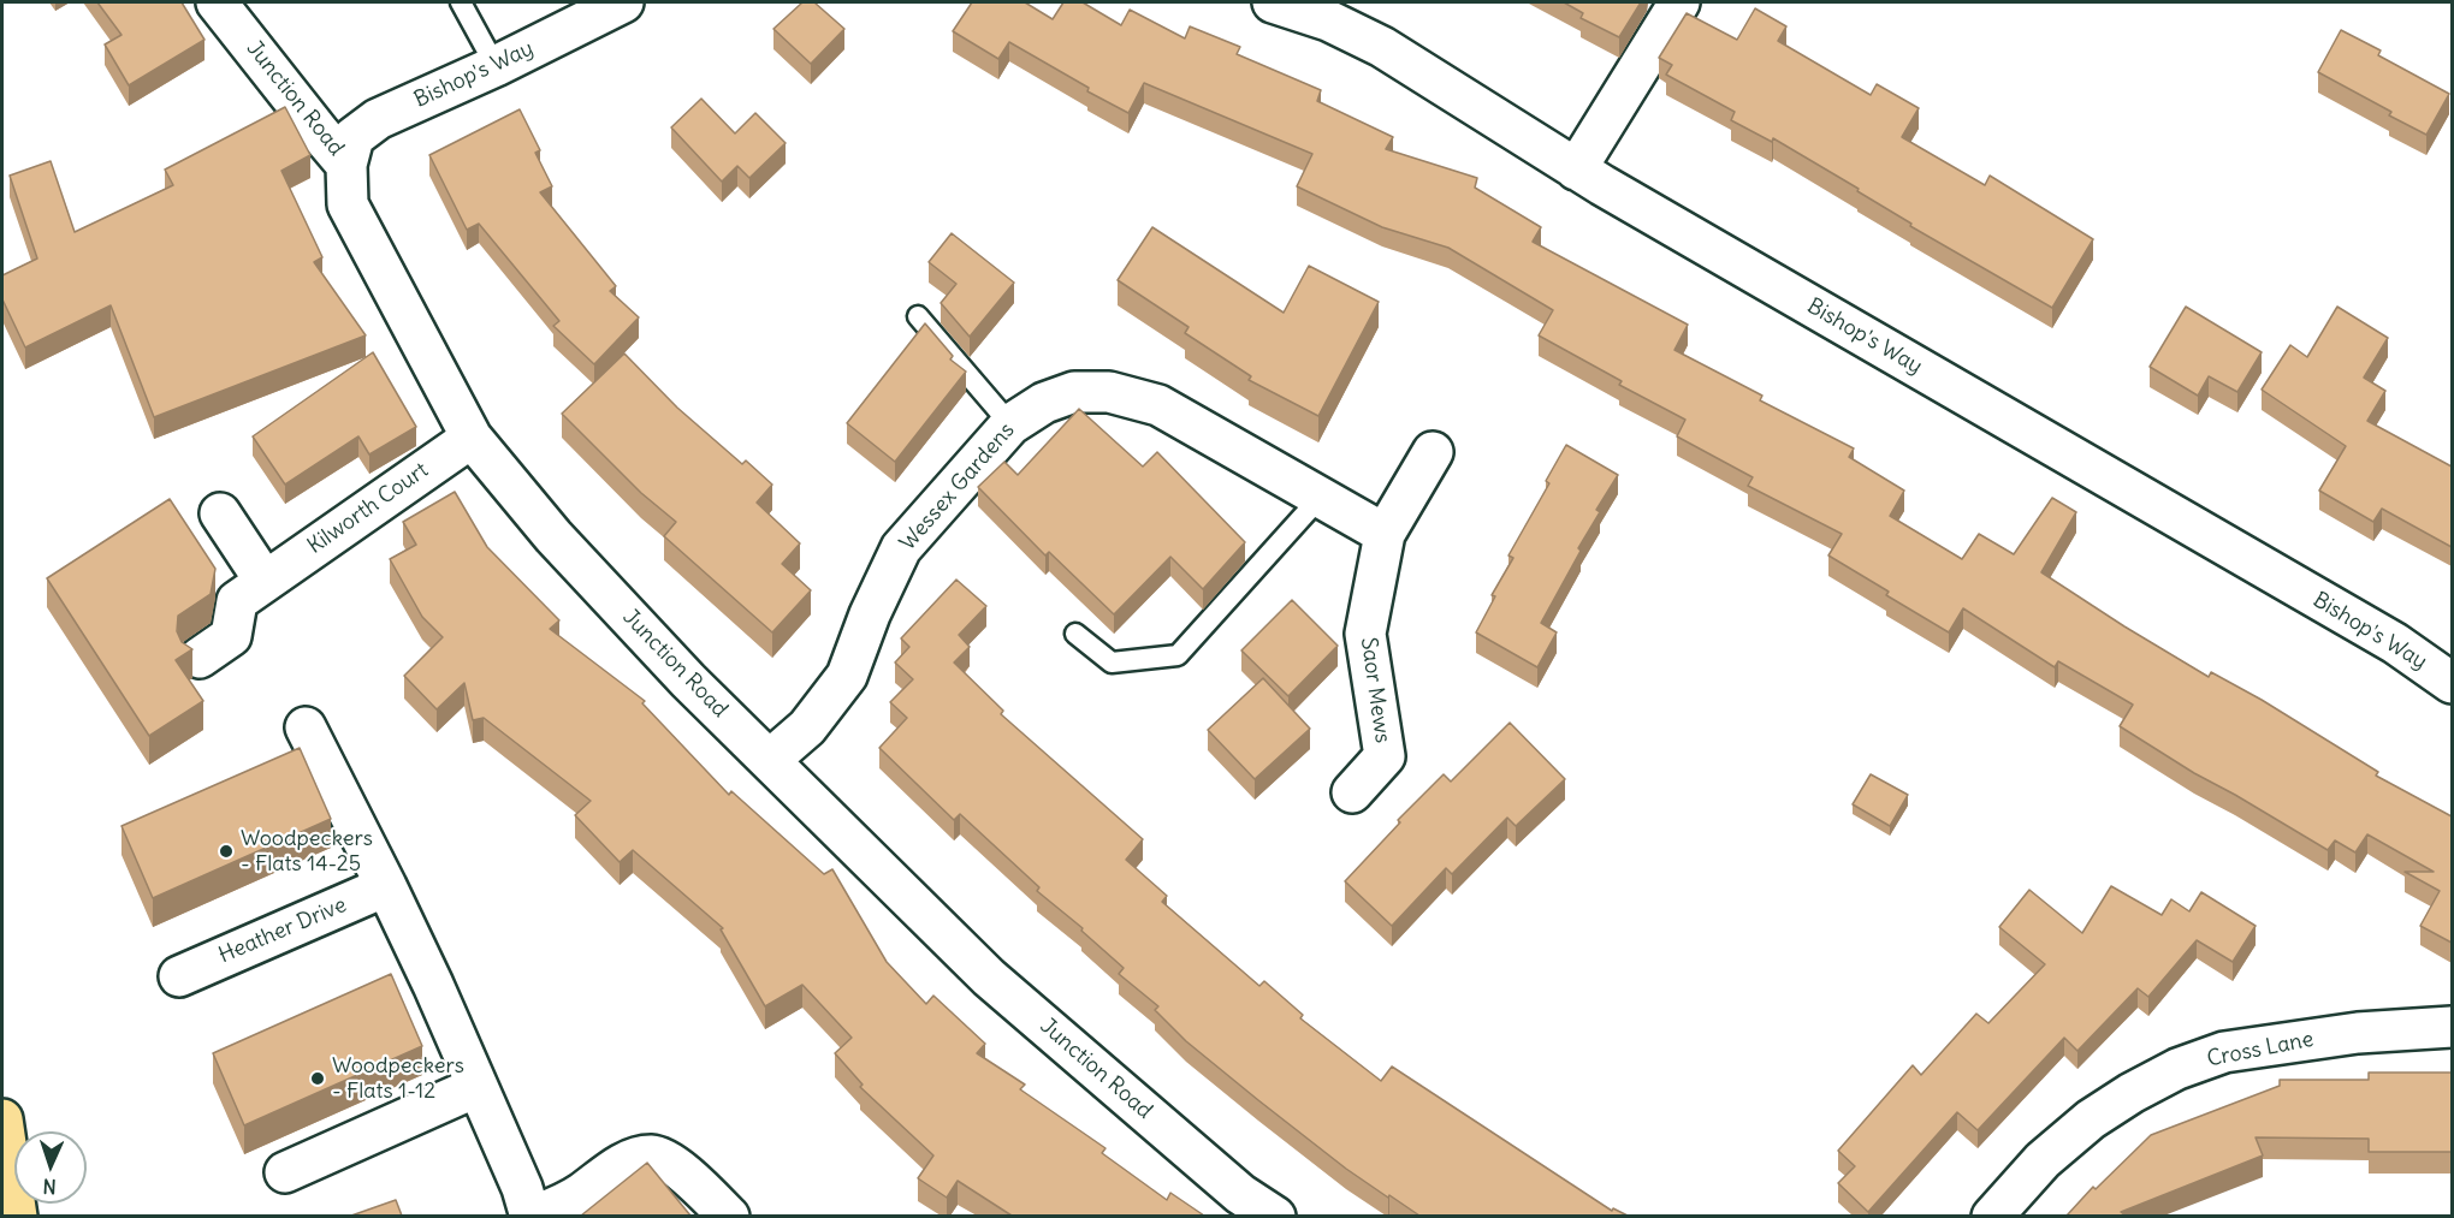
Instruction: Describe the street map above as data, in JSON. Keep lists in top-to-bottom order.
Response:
{
  "streets": {
    "street": [
      "Bishop's Way",
      "Junction Road",
      "Wessex Gardens",
      "Kilworth Court",
      "Saor Mews",
      "Heather Drive",
      "Cross Lane"
    ]
  },
  "crossings": [
    ["Bishop's Way", "Junction Road"],
    ["Junction Road", "Wessex Gardens"],
    ["Junction Road", "Kilworth Court"],
    ["Wessex Gardens", "Saor Mews"]
  ],
  "places": ["Woodpeckers - Flats 14-25", "Woodpeckers - Flats 1-12"],
  "north": "bottom"
}
